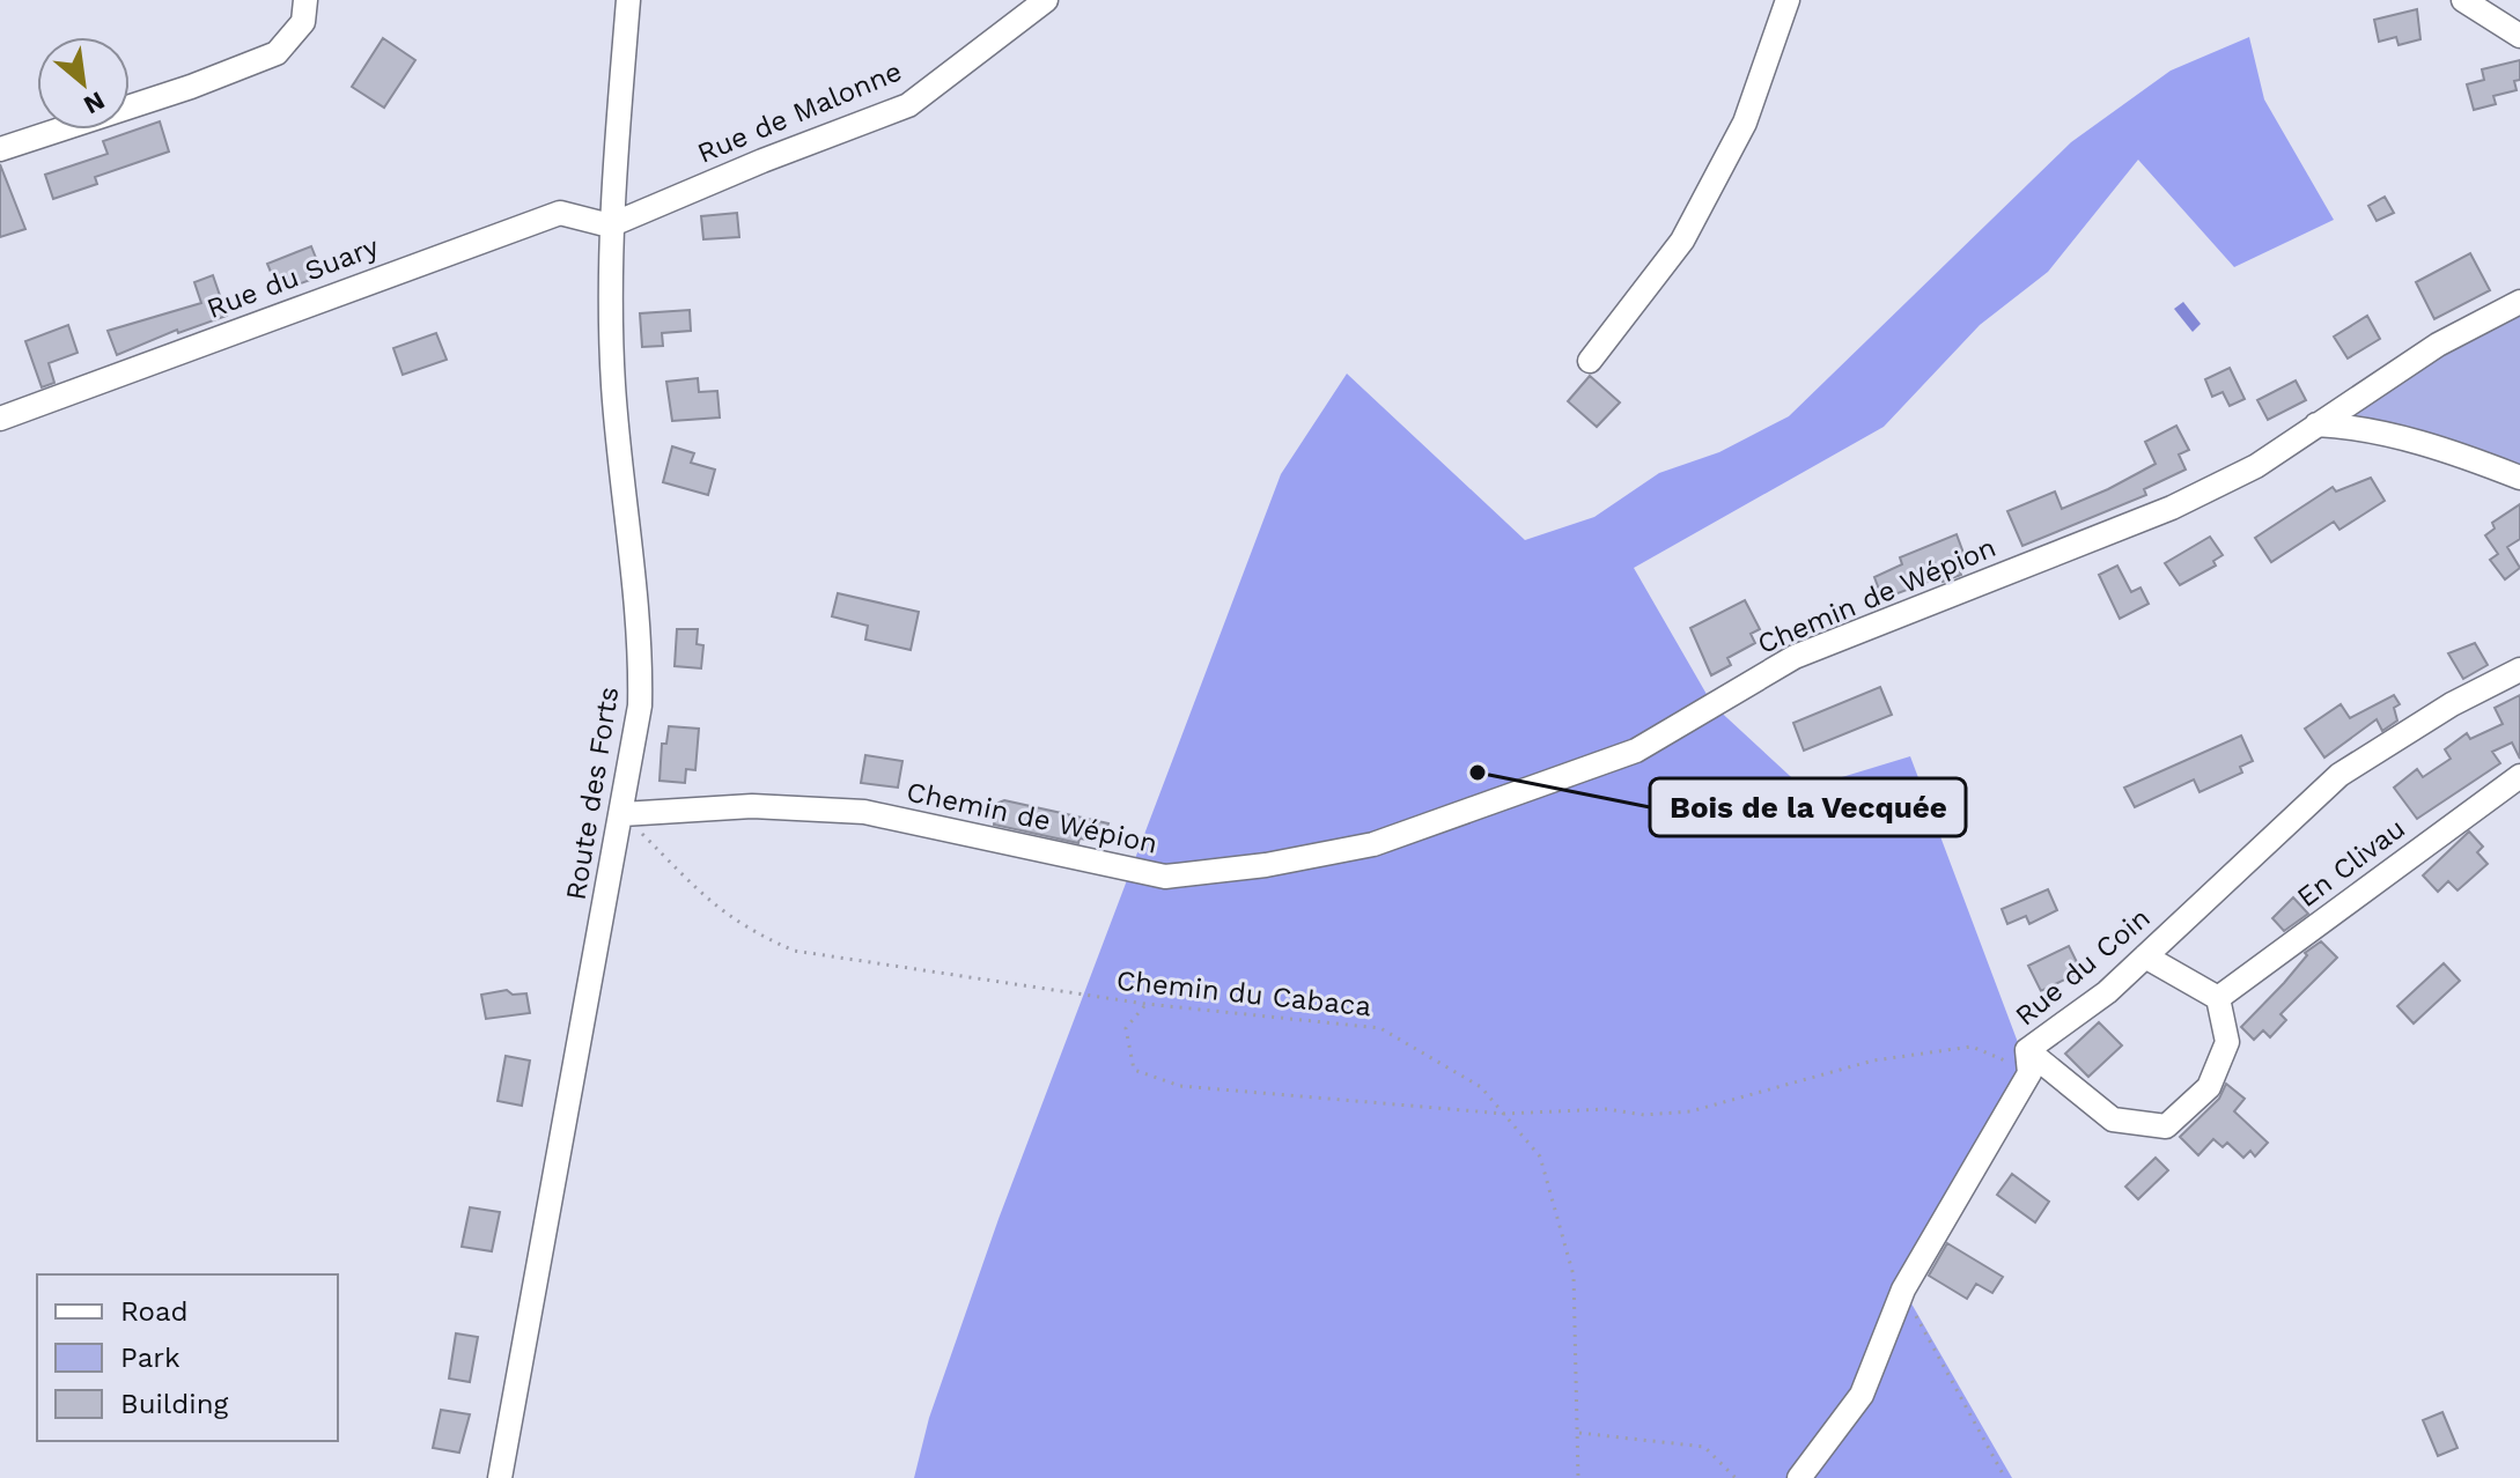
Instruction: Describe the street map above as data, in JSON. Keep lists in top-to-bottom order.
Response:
{
  "streets": {
    "street": [
      "Rue de Malonne",
      "Rue du Suary",
      "Chemin de Wépion",
      "Route des Forts",
      "En Clivau",
      "Rue du Coin"
    ],
    "path": ["Chemin du Cabaca"]
  },
  "crossings": [
    ["Rue de Malonne", "Rue du Suary"],
    ["Rue de Malonne", "Route des Forts"],
    ["Rue du Suary", "Route des Forts"],
    ["Chemin de Wépion", "Route des Forts"],
    ["Chemin de Wépion", "Chemin du Cabaca"],
    ["Route des Forts", "Chemin du Cabaca"]
  ],
  "places": ["Bois de la Vecquée"],
  "legend": ["Road", "Park", "Building"],
  "north": "bottom right"
}
